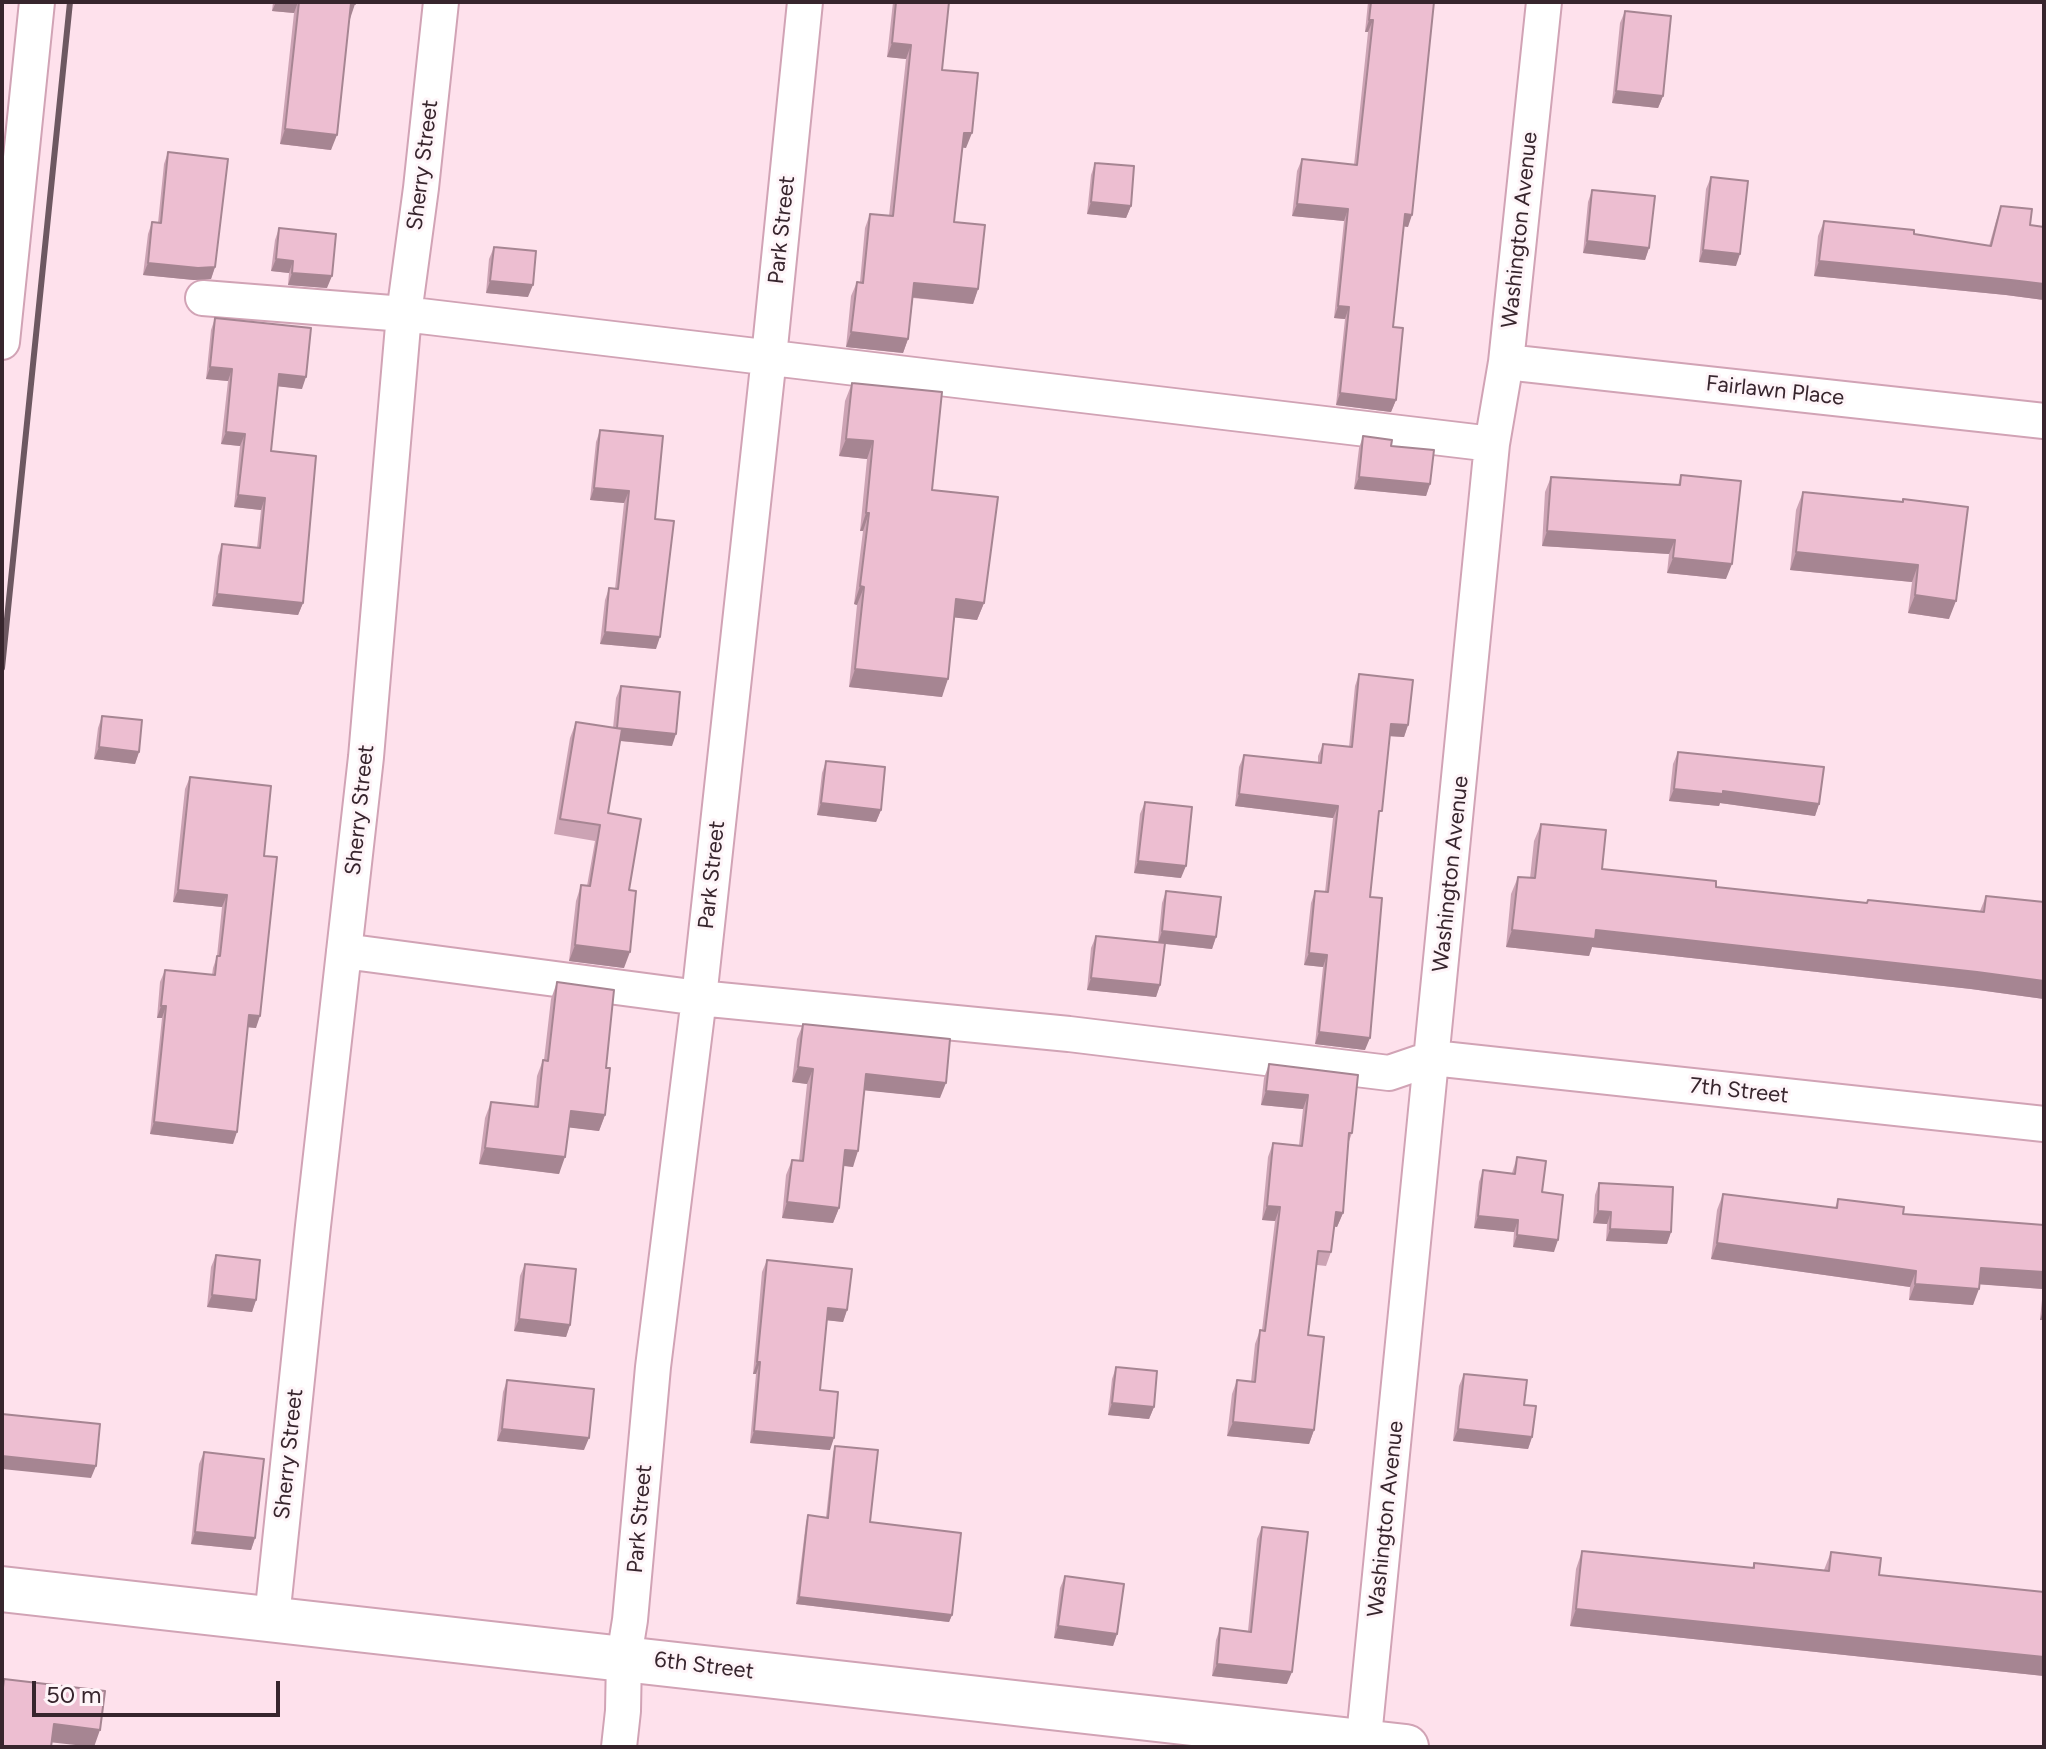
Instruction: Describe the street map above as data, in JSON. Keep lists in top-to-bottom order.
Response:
{
  "streets": {
    "street": [
      "Sherry Street",
      "Park Street",
      "Washington Avenue",
      "Fairlawn Place",
      "7th Street",
      "6th Street"
    ]
  },
  "crossings": [
    ["Sherry Street", "6th Street"],
    ["Park Street", "6th Street"],
    ["Washington Avenue", "Fairlawn Place"],
    ["Washington Avenue", "7th Street"],
    ["Washington Avenue", "6th Street"]
  ],
  "scale_bar": "50 m"
}
